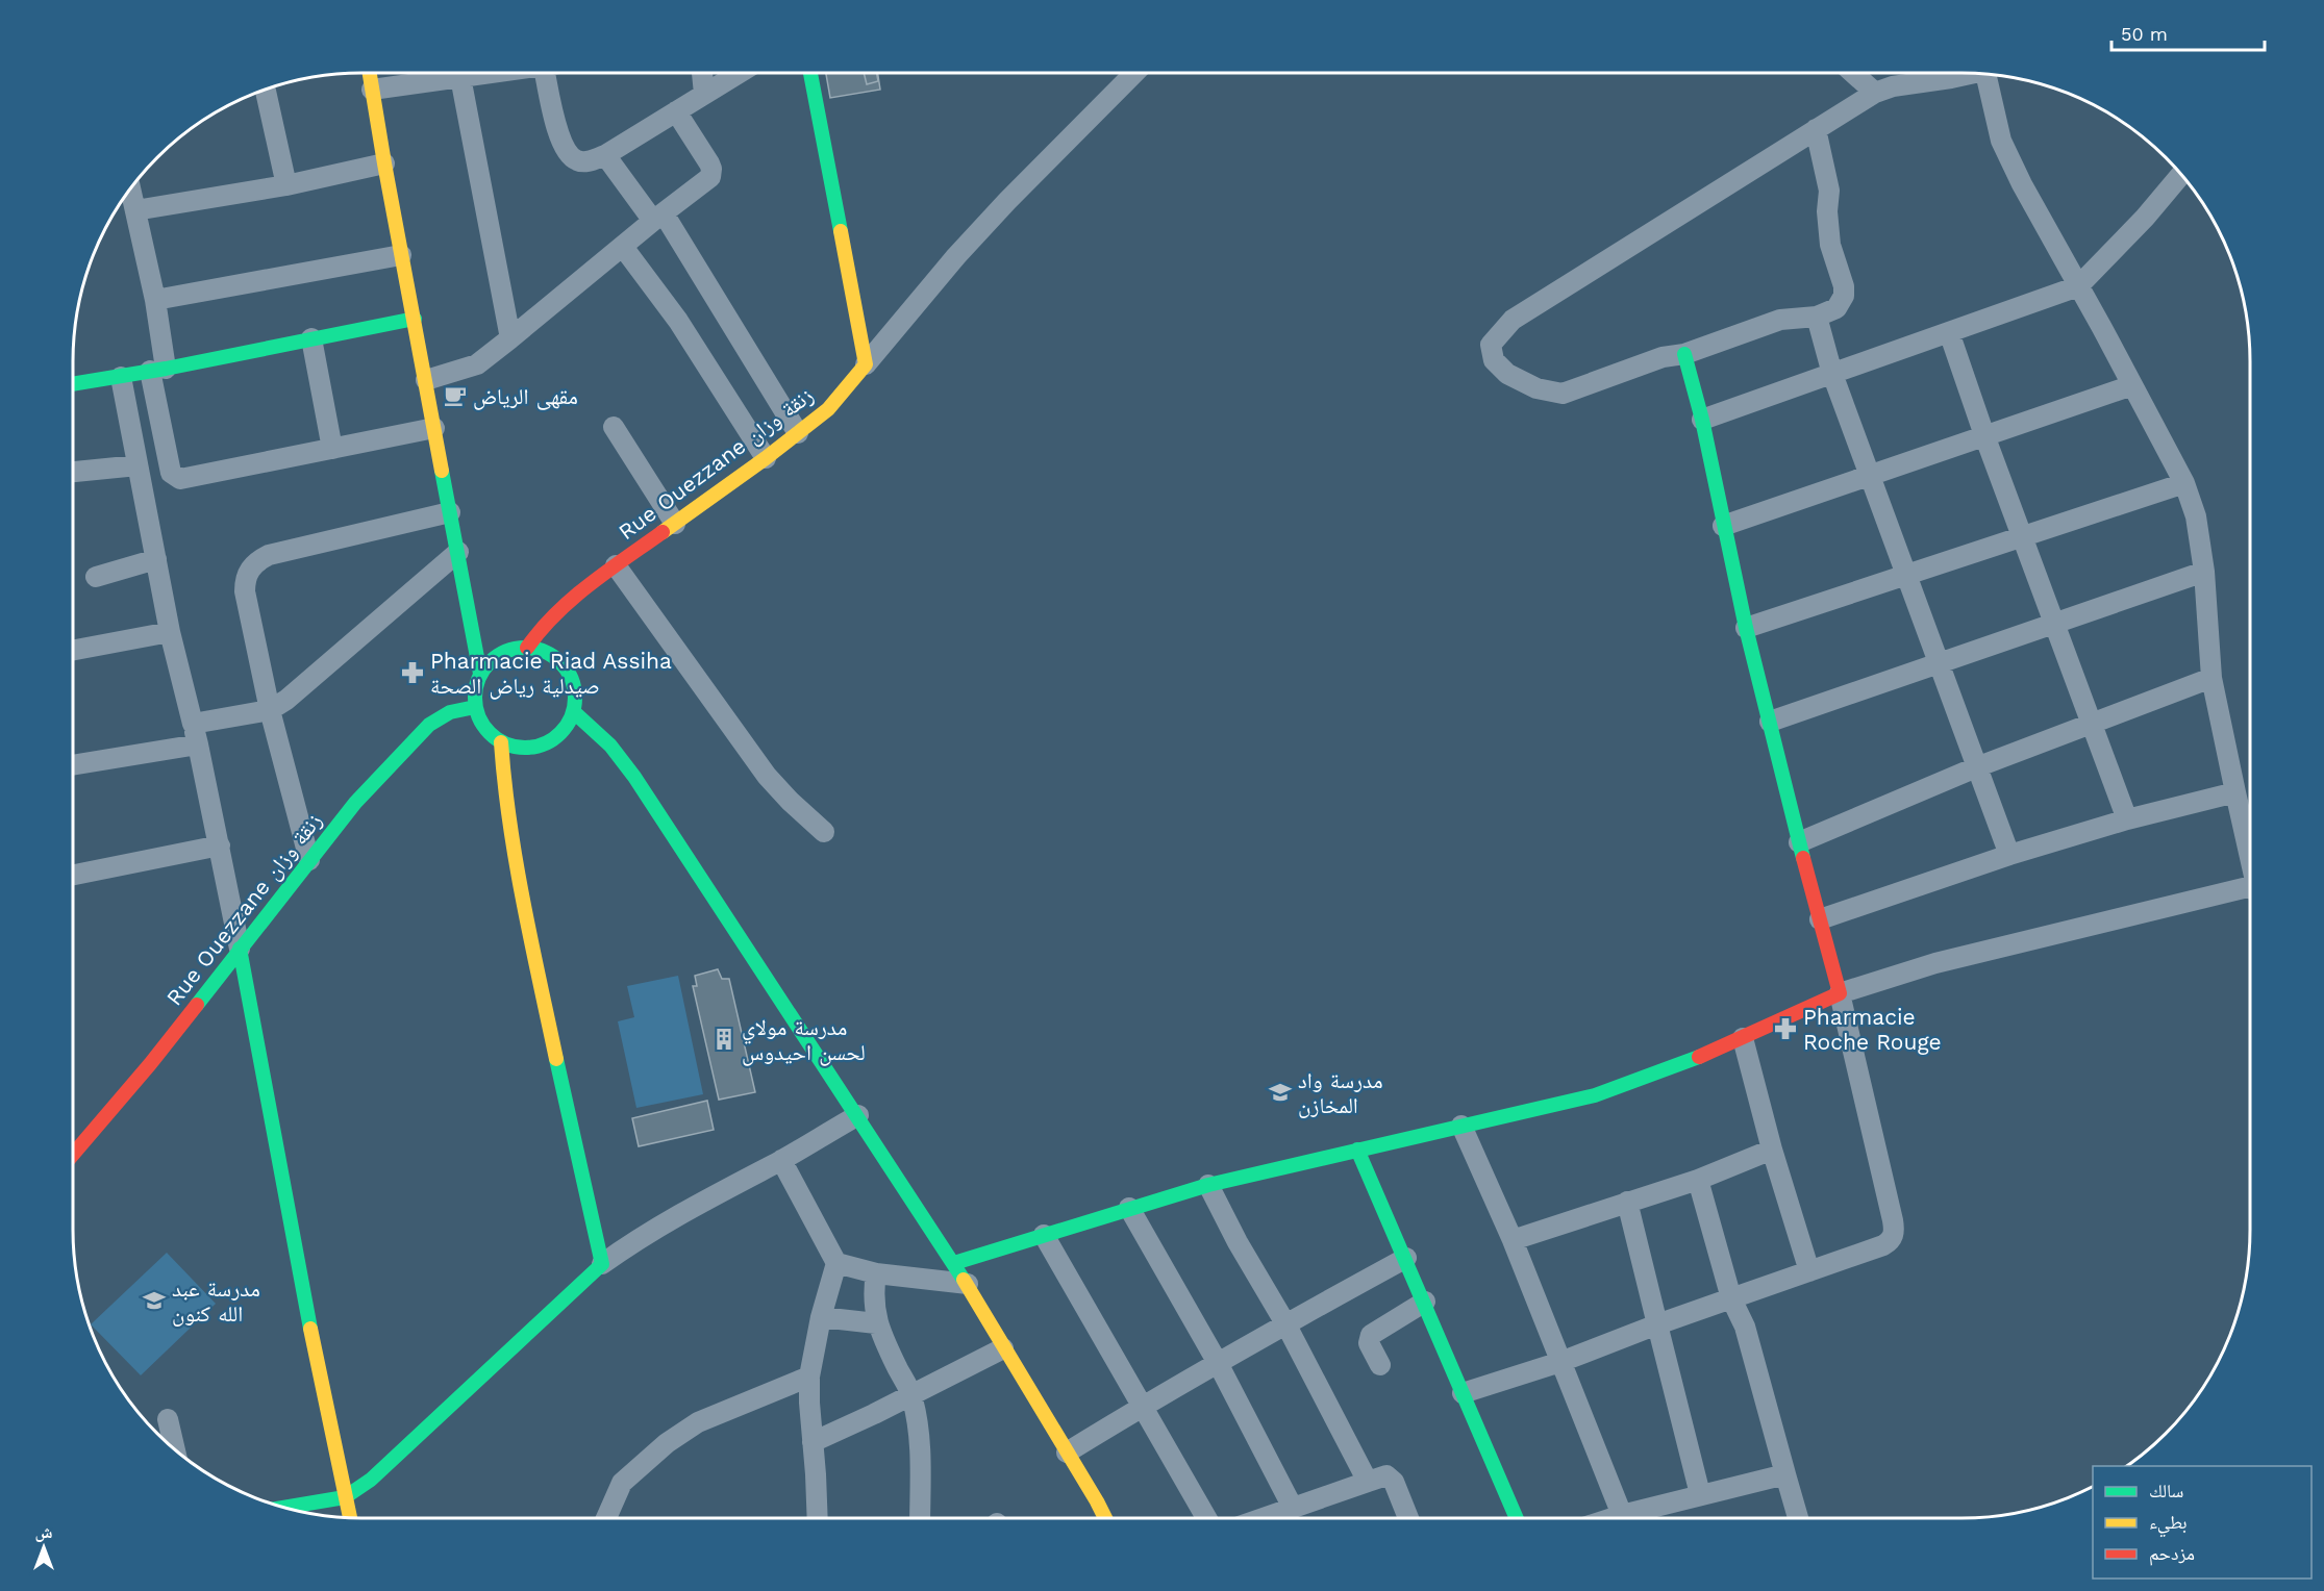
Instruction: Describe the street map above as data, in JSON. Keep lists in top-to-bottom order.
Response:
{
  "streets": {
    "street": ["Rue Ouezzane زنقة وزان"]
  },
  "places": {
    "cafe": ["مقهى الرياض"],
    "pharmacy": ["Pharmacie Riad Assiha صيدلية رياض الصحة", "Pharmacie Roche Rouge"],
    "building": ["مدرسة مولاي لحسن احيدوس"],
    "school or university": ["مدرسة واد المخازن", "مدرسة عبد الله كنون"]
  },
  "legend": ["سالك", "بطيء", "مزدحم"],
  "scale_bar": "50 m",
  "north": "top"
}
